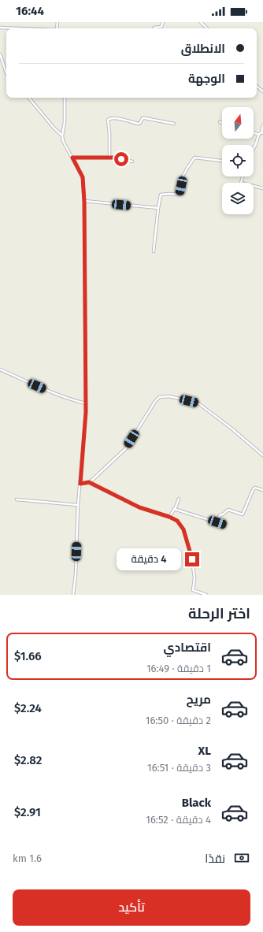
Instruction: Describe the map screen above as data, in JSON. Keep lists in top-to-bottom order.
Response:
{
  "north": "top",
  "page": {
    "status": "16:44",
    "banner": ["الانطلاق", "الوجهة"],
    "bubble": "4 دقيقة",
    "heading": "اختر الرحلة",
    "list": [
      {
        "name": "اقتصادي",
        "note": "1 دقيقة · 16:49",
        "value": "$1.66"
      },
      {
        "name": "مريح",
        "note": "2 دقيقة · 16:50",
        "value": "$2.24"
      },
      {
        "name": "XL",
        "note": "3 دقيقة · 16:51",
        "value": "$2.82"
      },
      {
        "name": "Black",
        "note": "4 دقيقة · 16:52",
        "value": "$2.91"
      }
    ],
    "pay": ["نقدًا", "1.6 km"],
    "buttons": "تأكيد"
  }
}
